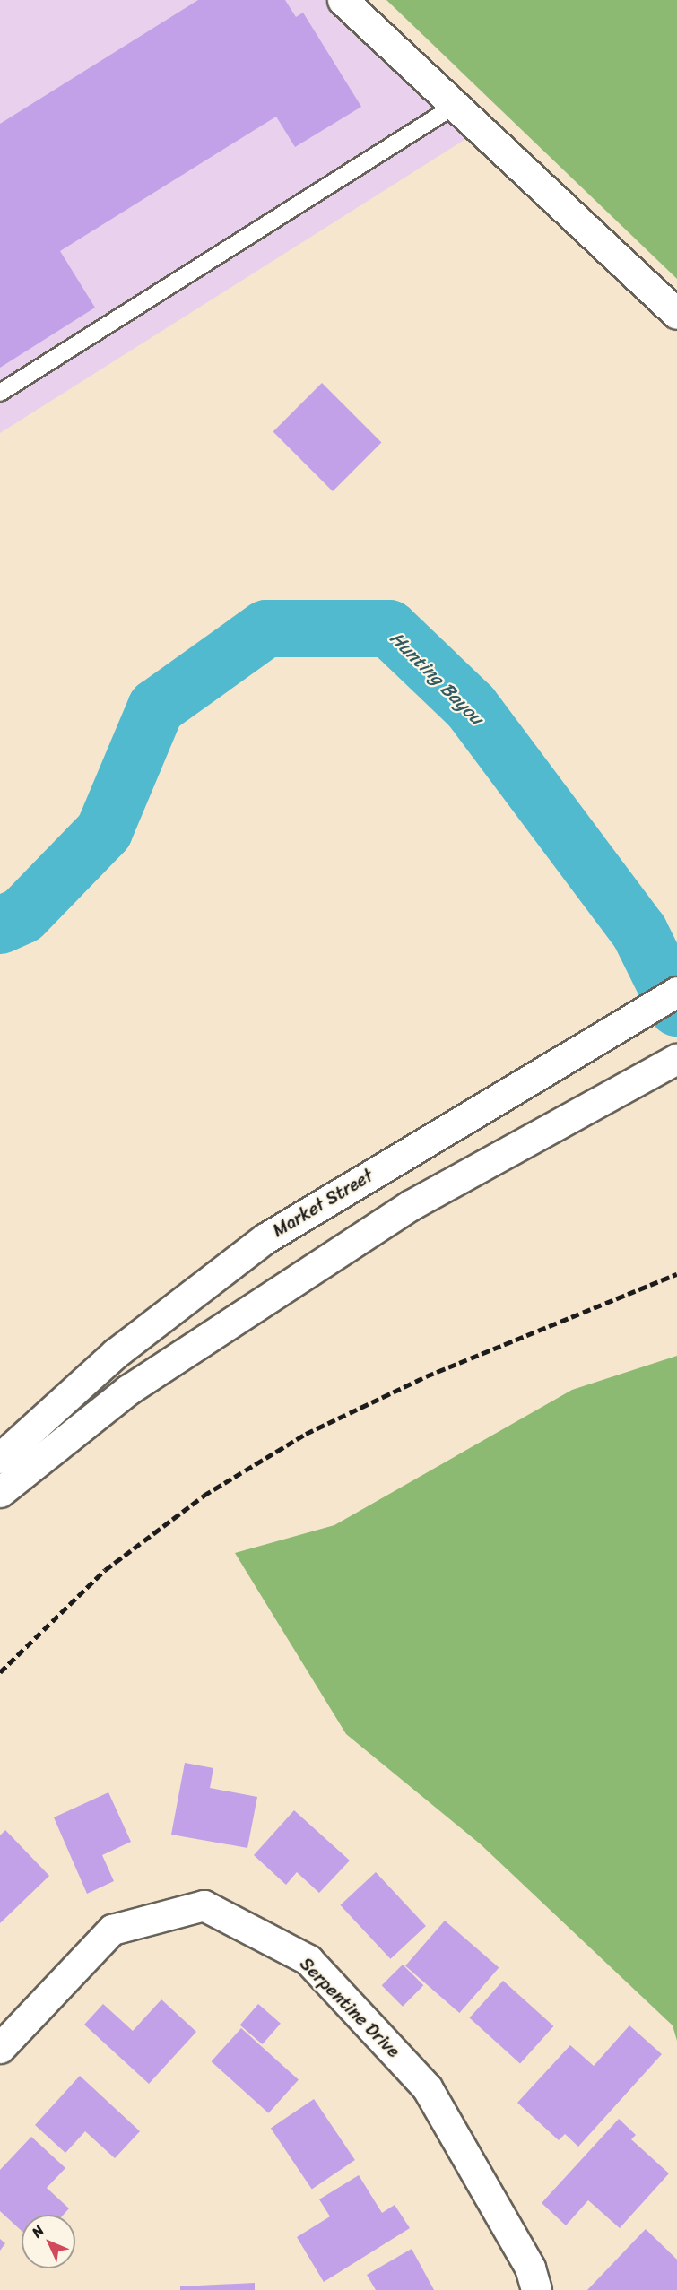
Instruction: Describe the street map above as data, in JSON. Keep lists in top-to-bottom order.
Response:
{
  "streets": {
    "main road": ["Market Street", "Serpentine Drive"]
  },
  "water": ["Hunting Bayou"],
  "north": "top left"
}
